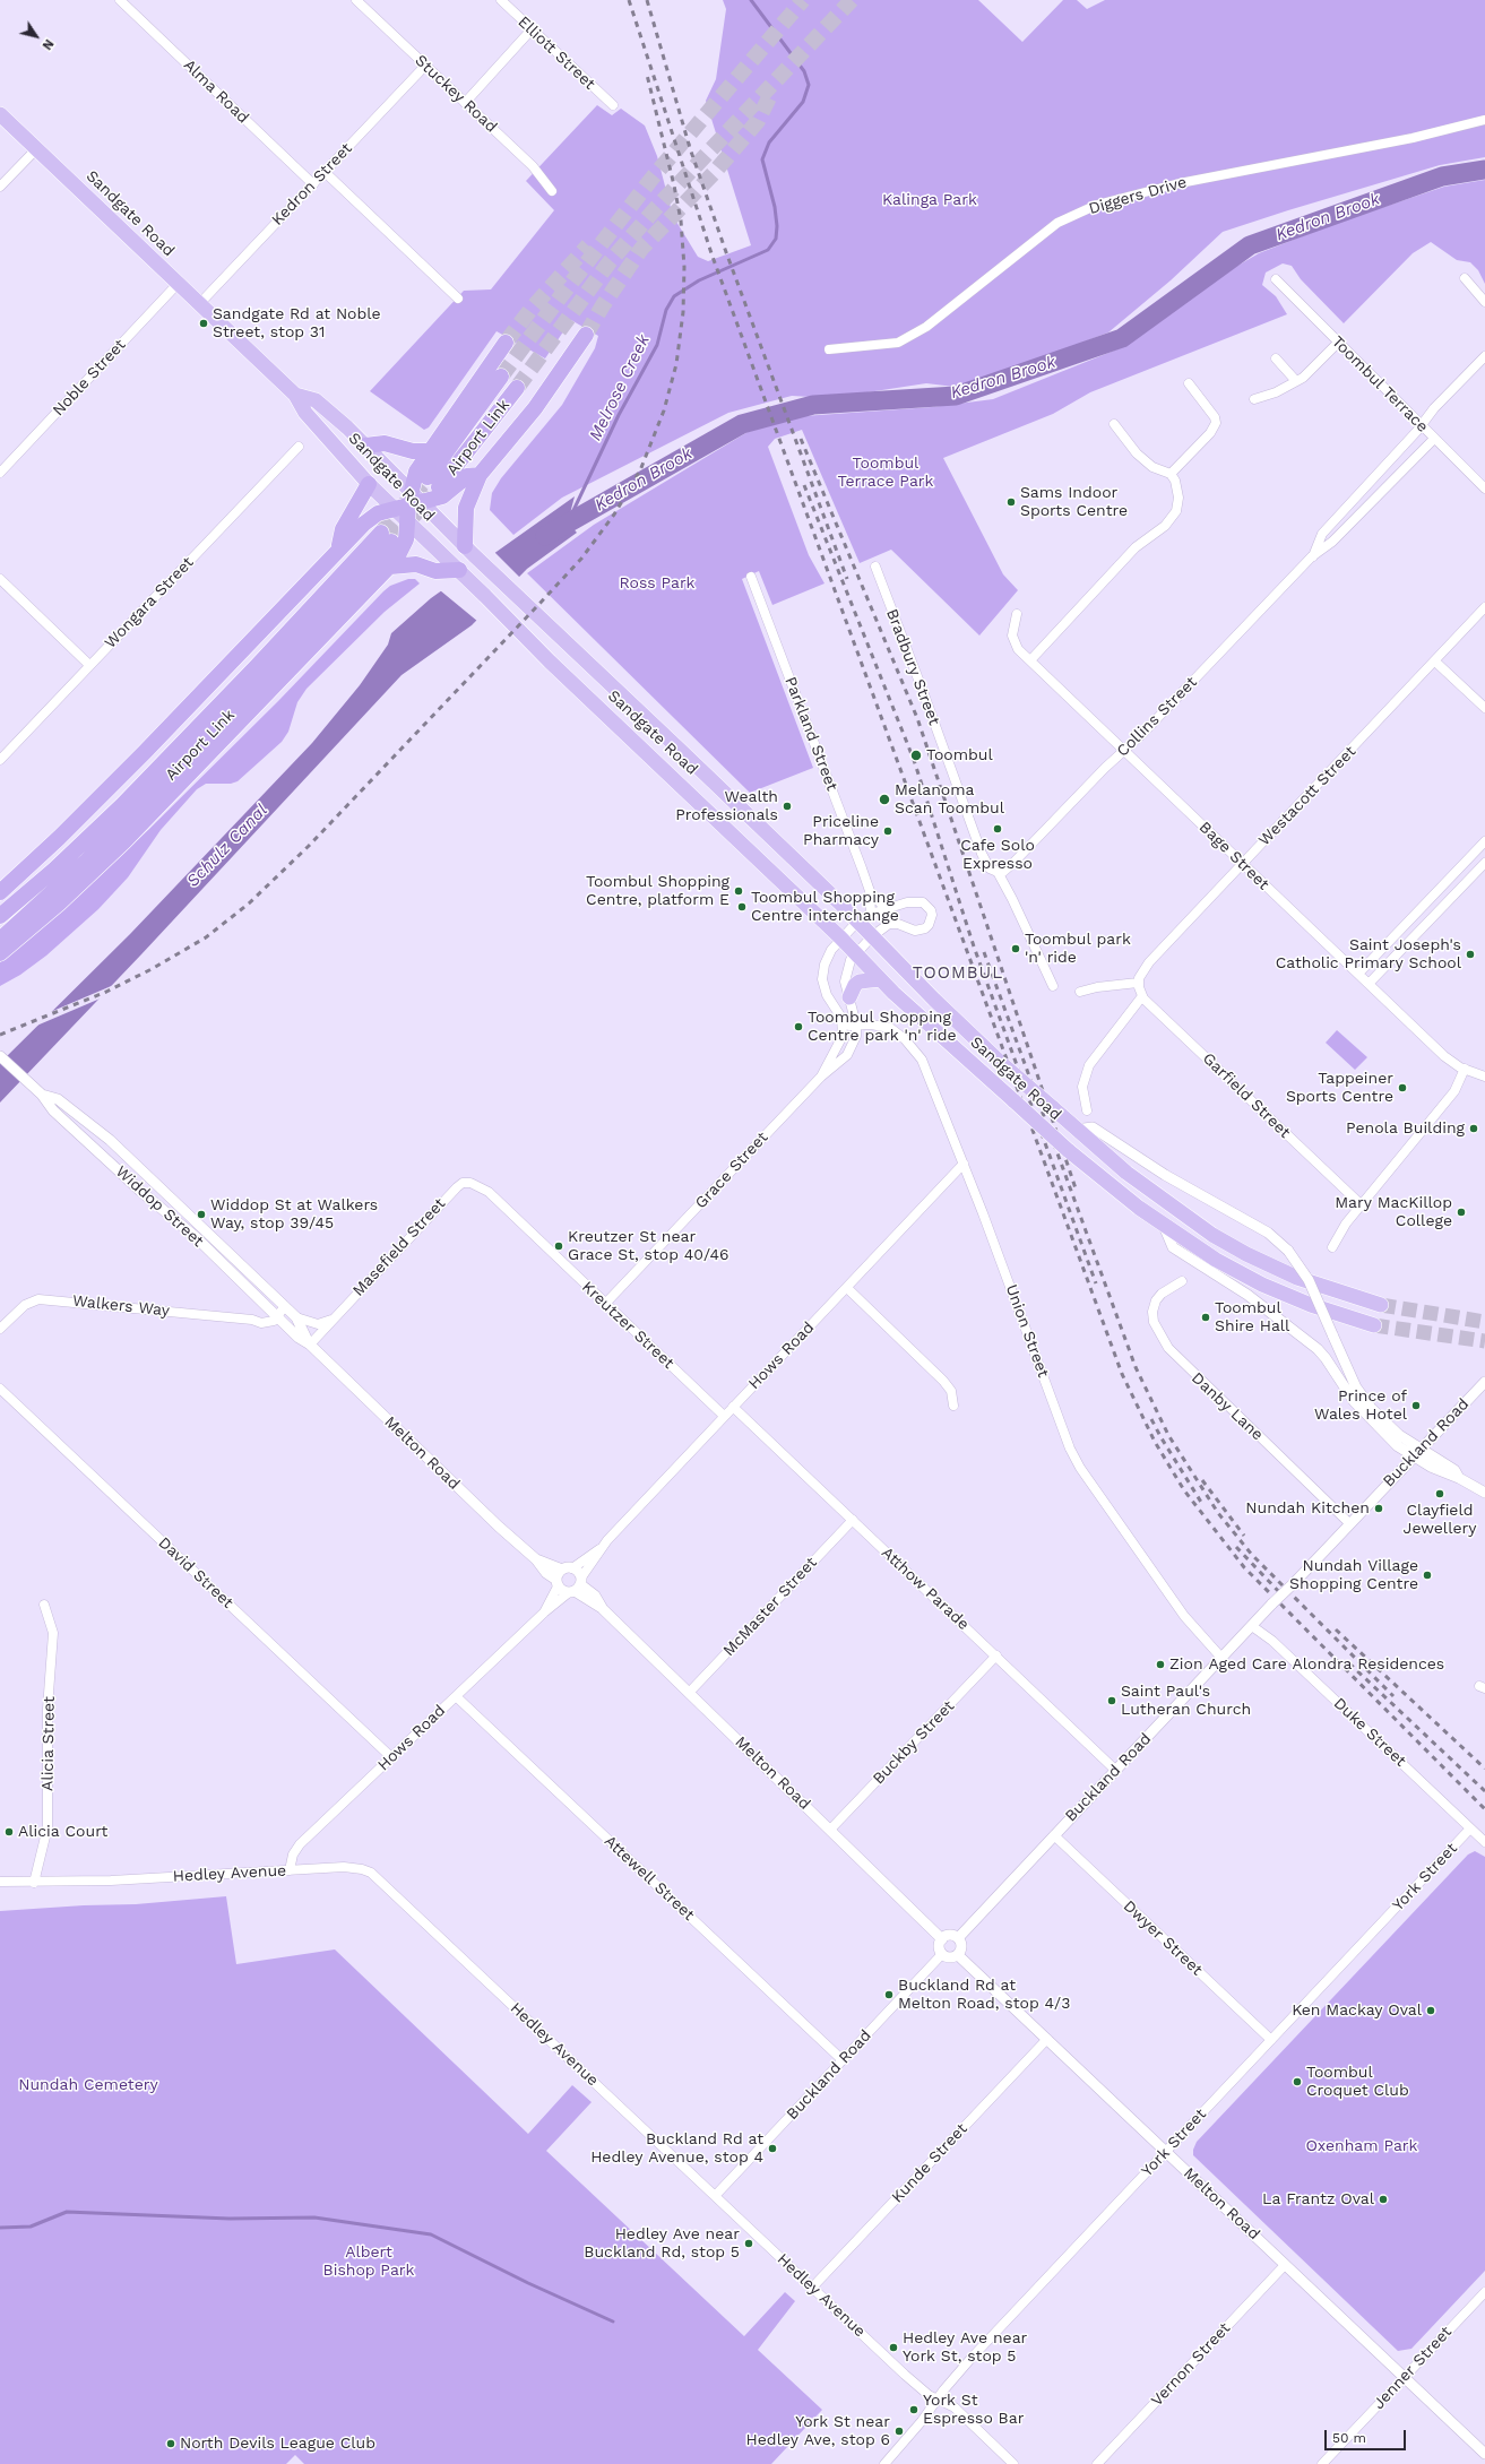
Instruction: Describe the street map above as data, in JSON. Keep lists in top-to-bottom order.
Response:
{
  "streets": {
    "highway": ["Sandgate Road", "Airport Link"],
    "street": [
      "Elliott Street",
      "Alma Road",
      "Stuckey Road",
      "Kedron Street",
      "Diggers Drive",
      "Noble Street",
      "Toombul Terrace",
      "Wongara Street",
      "Bradbury Street",
      "Collins Street",
      "Parkland Street",
      "Westacott Street",
      "Bage Street",
      "Garfield Street",
      "Grace Street",
      "Widdop Street",
      "Masefield Street",
      "Walkers Way",
      "Kreutzer Street",
      "Union Street",
      "Hows Road",
      "Danby Lane",
      "Buckland Road",
      "Melton Road",
      "David Street",
      "Atthow Parade",
      "McMaster Street",
      "Duke Street",
      "Buckby Street",
      "Alicia Street",
      "Hedley Avenue",
      "York Street",
      "Attewell Street",
      "Dwyer Street",
      "Kunde Street",
      "Vernon Street",
      "Jenner Street"
    ]
  },
  "crossings": [
    ["Alma Road", "Kedron Street"],
    ["Stuckey Road", "Kedron Street"],
    ["Kedron Street", "Sandgate Road"],
    ["Sandgate Road", "Noble Street"],
    ["Sandgate Road", "Grace Street"],
    ["Sandgate Road", "Buckland Road"],
    ["Toombul Terrace", "Collins Street"],
    ["Bradbury Street", "Collins Street"],
    ["Collins Street", "Bage Street"],
    ["Parkland Street", "Grace Street"],
    ["Westacott Street", "Bage Street"],
    ["Westacott Street", "Garfield Street"],
    ["Grace Street", "Kreutzer Street"],
    ["Grace Street", "Union Street"],
    ["Widdop Street", "Walkers Way"],
    ["Widdop Street", "Melton Road"],
    ["Masefield Street", "Kreutzer Street"],
    ["Masefield Street", "Melton Road"],
    ["Walkers Way", "Melton Road"],
    ["Kreutzer Street", "Hows Road"],
    ["Union Street", "Hows Road"],
    ["Union Street", "Buckland Road"],
    ["Hows Road", "Melton Road"],
    ["Hows Road", "David Street"],
    ["Hows Road", "Atthow Parade"],
    ["Hows Road", "Hedley Avenue"],
    ["Hows Road", "Attewell Street"],
    ["Danby Lane", "Buckland Road"],
    ["Buckland Road", "Melton Road"],
    ["Buckland Road", "Atthow Parade"],
    ["Buckland Road", "Duke Street"],
    ["Buckland Road", "Hedley Avenue"],
    ["Buckland Road", "Attewell Street"],
    ["Buckland Road", "Dwyer Street"],
    ["Melton Road", "McMaster Street"],
    ["Melton Road", "Buckby Street"],
    ["Melton Road", "York Street"],
    ["Melton Road", "Kunde Street"],
    ["Melton Road", "Vernon Street"],
    ["Melton Road", "Jenner Street"],
    ["Atthow Parade", "McMaster Street"],
    ["Atthow Parade", "Buckby Street"],
    ["Duke Street", "York Street"],
    ["Alicia Street", "Hedley Avenue"],
    ["Hedley Avenue", "York Street"],
    ["Hedley Avenue", "Kunde Street"],
    ["York Street", "Dwyer Street"]
  ],
  "districts": ["TOOMBUL"],
  "water": ["Kedron Brook", "Melrose Creek", "Schulz Canal"],
  "parks": [
    "Kalinga Park",
    "Toombul Terrace Park",
    "Ross Park",
    "Nundah Cemetery",
    "Oxenham Park",
    "Albert Bishop Park"
  ],
  "places": [
    "Sandgate Rd at Noble Street, stop 31",
    "Sams Indoor Sports Centre",
    "Toombul",
    "Melanoma Scan Toombul",
    "Wealth Professionals",
    "Cafe Solo Expresso",
    "Priceline Pharmacy",
    "Toombul Shopping Centre, platform E",
    "Toombul Shopping Centre interchange",
    "Toombul park 'n' ride",
    "Saint Joseph's Catholic Primary School",
    "Toombul Shopping Centre park 'n' ride",
    "Tappeiner Sports Centre",
    "Penola Building",
    "Mary MacKillop College",
    "Widdop St at Walkers Way, stop 39/45",
    "Kreutzer St near Grace St, stop 40/46",
    "Toombul Shire Hall",
    "Prince of Wales Hotel",
    "Clayfield Jewellery",
    "Nundah Kitchen",
    "Nundah Village Shopping Centre",
    "Zion Aged Care Alondra Residences",
    "Saint Paul's Lutheran Church",
    "Alicia Court",
    "Buckland Rd at Melton Road, stop 4/3",
    "Ken Mackay Oval",
    "Toombul Croquet Club",
    "Buckland Rd at Hedley Avenue, stop 4",
    "La Frantz Oval",
    "Hedley Ave near Buckland Rd, stop 5",
    "Hedley Ave near York St, stop 5",
    "York St Espresso Bar",
    "York St near Hedley Ave, stop 6",
    "North Devils League Club"
  ],
  "scale_bar": "50 m",
  "north": "bottom right"
}
